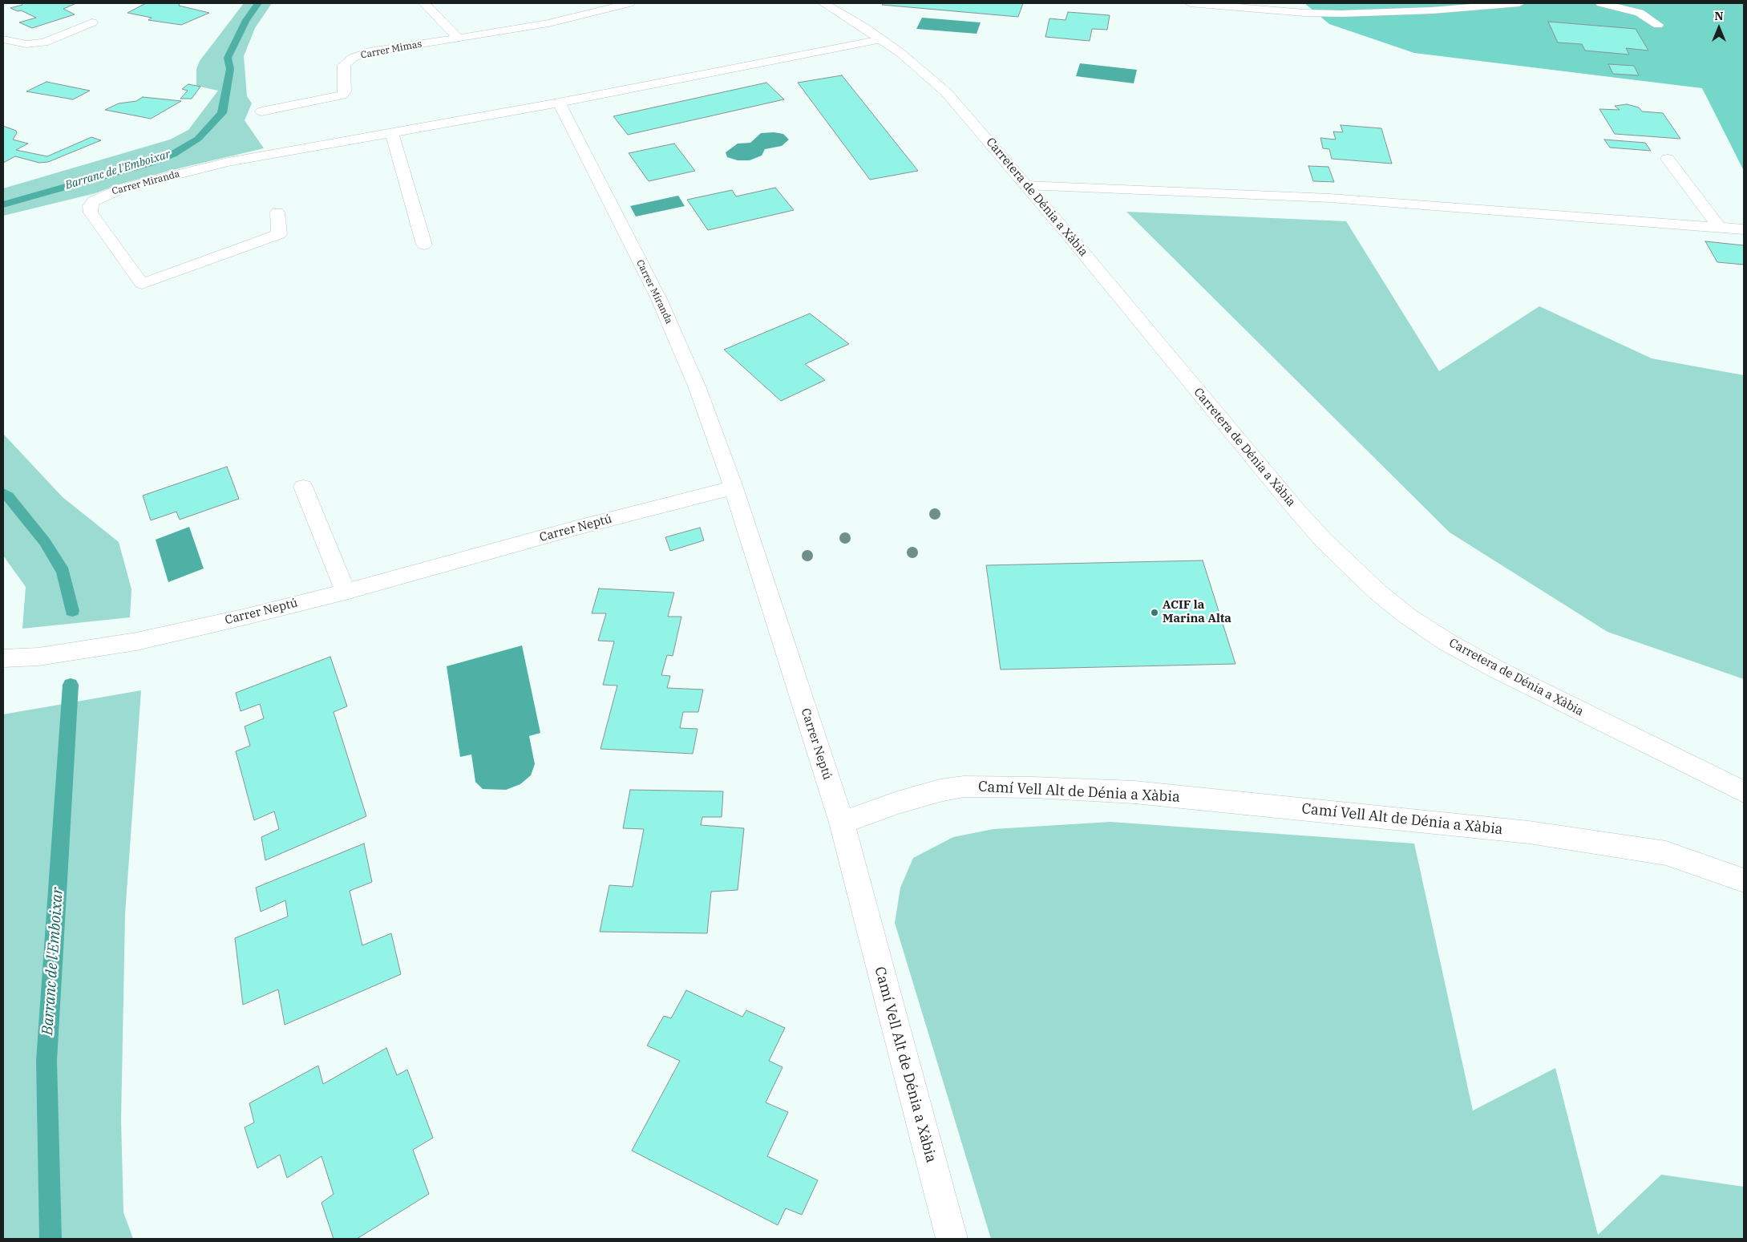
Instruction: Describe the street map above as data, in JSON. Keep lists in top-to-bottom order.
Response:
{
  "streets": {
    "street": [
      "Carrer Mimas",
      "Carrer Miranda",
      "Carretera de Dénia a Xàbia",
      "Carrer Neptú",
      "Camí Vell Alt de Dénia a Xàbia"
    ]
  },
  "crossings": [
    ["Carrer Miranda", "Carretera de Dénia a Xàbia"],
    ["Carrer Miranda", "Carrer Neptú"],
    ["Carrer Neptú", "Camí Vell Alt de Dénia a Xàbia"]
  ],
  "water": ["Barranc de l'Emboixar"],
  "places": ["ACIF la Marina Alta"],
  "north": "top"
}
